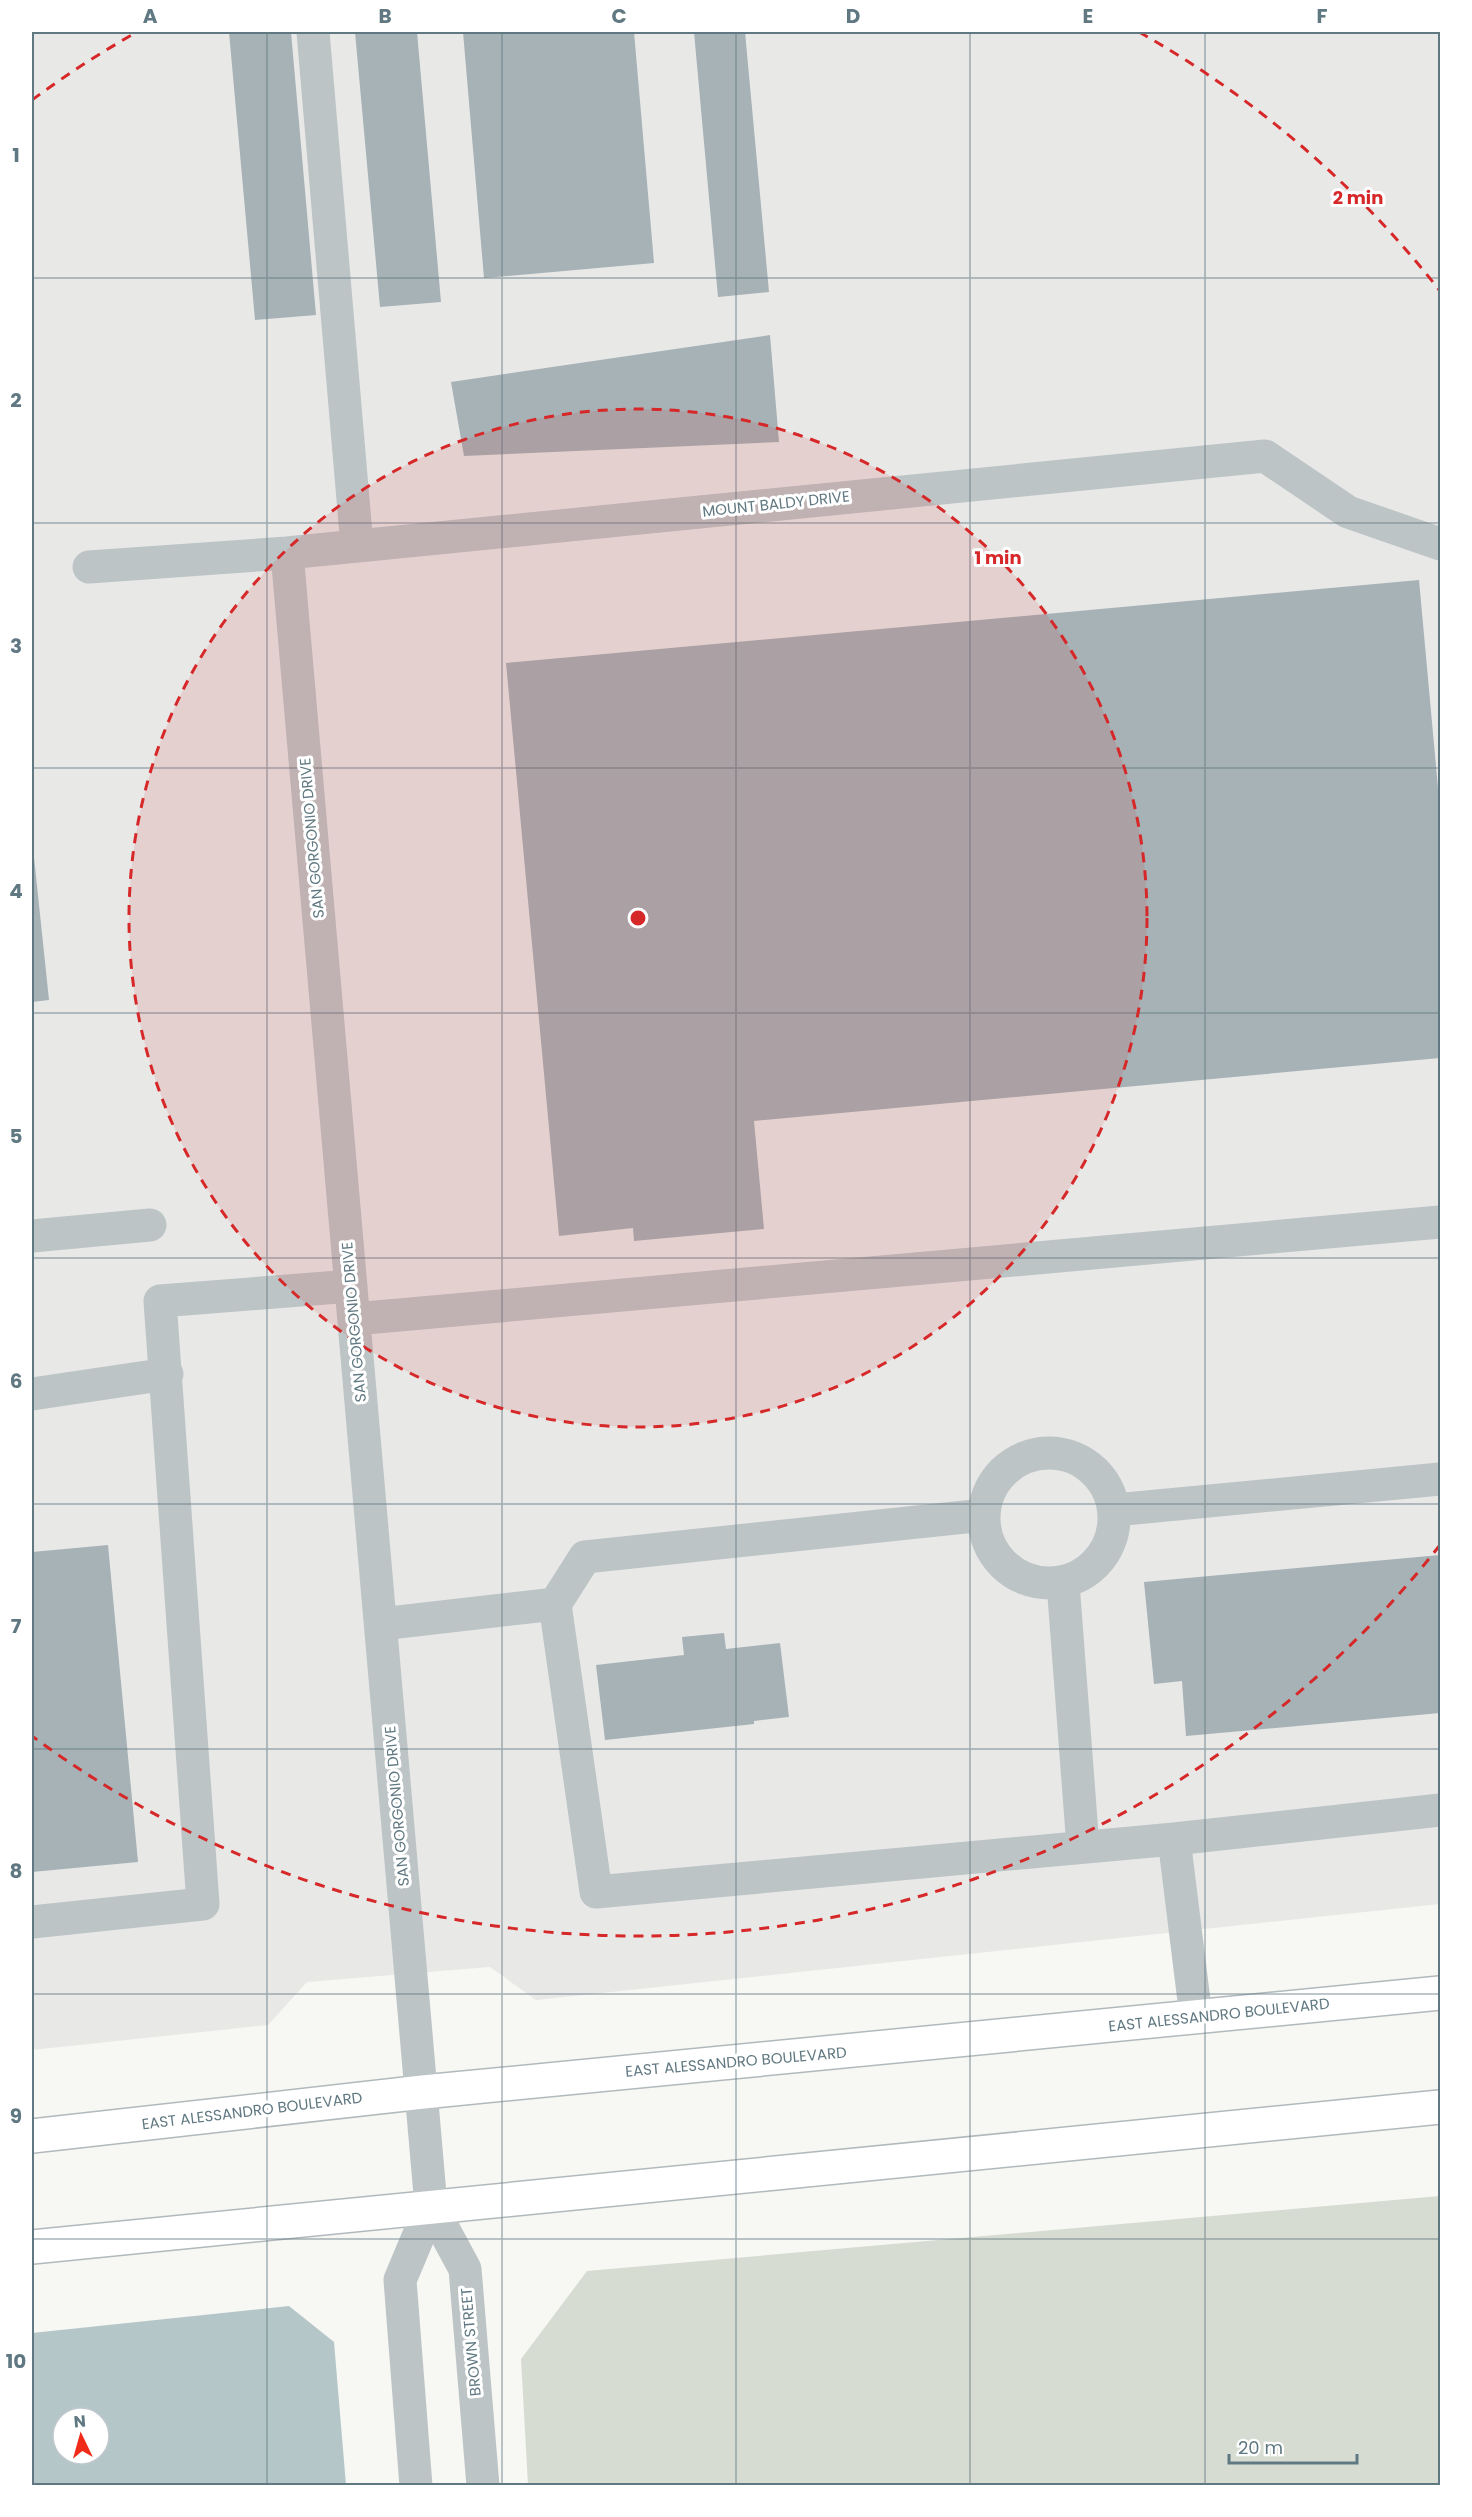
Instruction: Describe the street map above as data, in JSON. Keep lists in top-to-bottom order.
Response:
{
  "streets": {
    "main road": ["EAST ALESSANDRO BOULEVARD"],
    "street": ["MOUNT BALDY DRIVE", "SAN GORGONIO DRIVE", "BROWN STREET"]
  },
  "crossings": [
    ["MOUNT BALDY DRIVE", "SAN GORGONIO DRIVE"],
    ["SAN GORGONIO DRIVE", "EAST ALESSANDRO BOULEVARD"],
    ["SAN GORGONIO DRIVE", "BROWN STREET"],
    ["EAST ALESSANDRO BOULEVARD", "BROWN STREET"]
  ],
  "scale_bar": "20 m",
  "north": "top",
  "grid": {
    "columns": [
      "A",
      "B",
      "C",
      "D",
      "E",
      "F"
    ],
    "rows": [
      "1",
      "2",
      "3",
      "4",
      "5",
      "6",
      "7",
      "8",
      "9",
      "10"
    ]
  },
  "rings": ["2 min", "1 min"]
}
